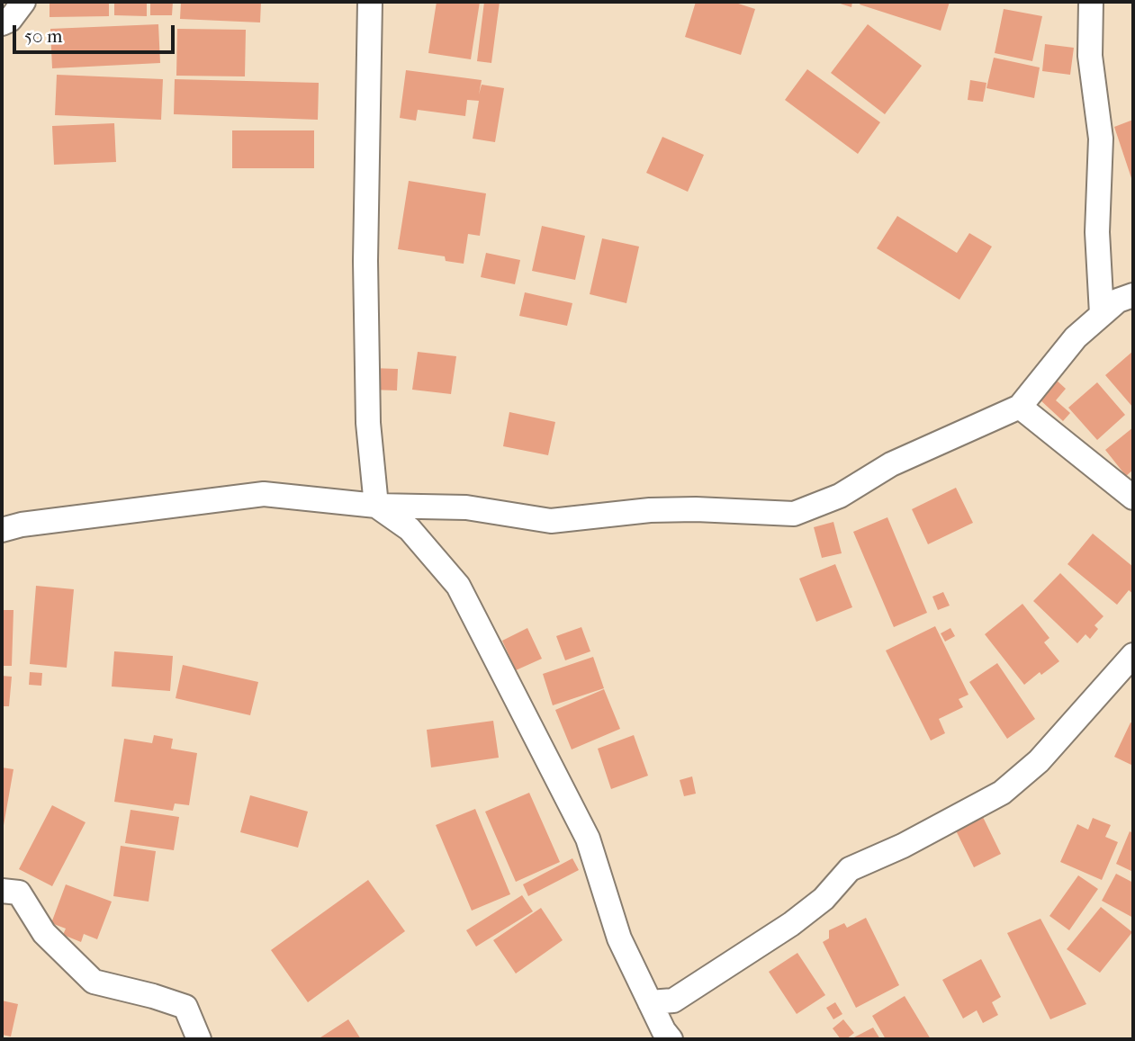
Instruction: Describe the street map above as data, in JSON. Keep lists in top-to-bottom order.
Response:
{
  "scale_bar": "50 m"
}
